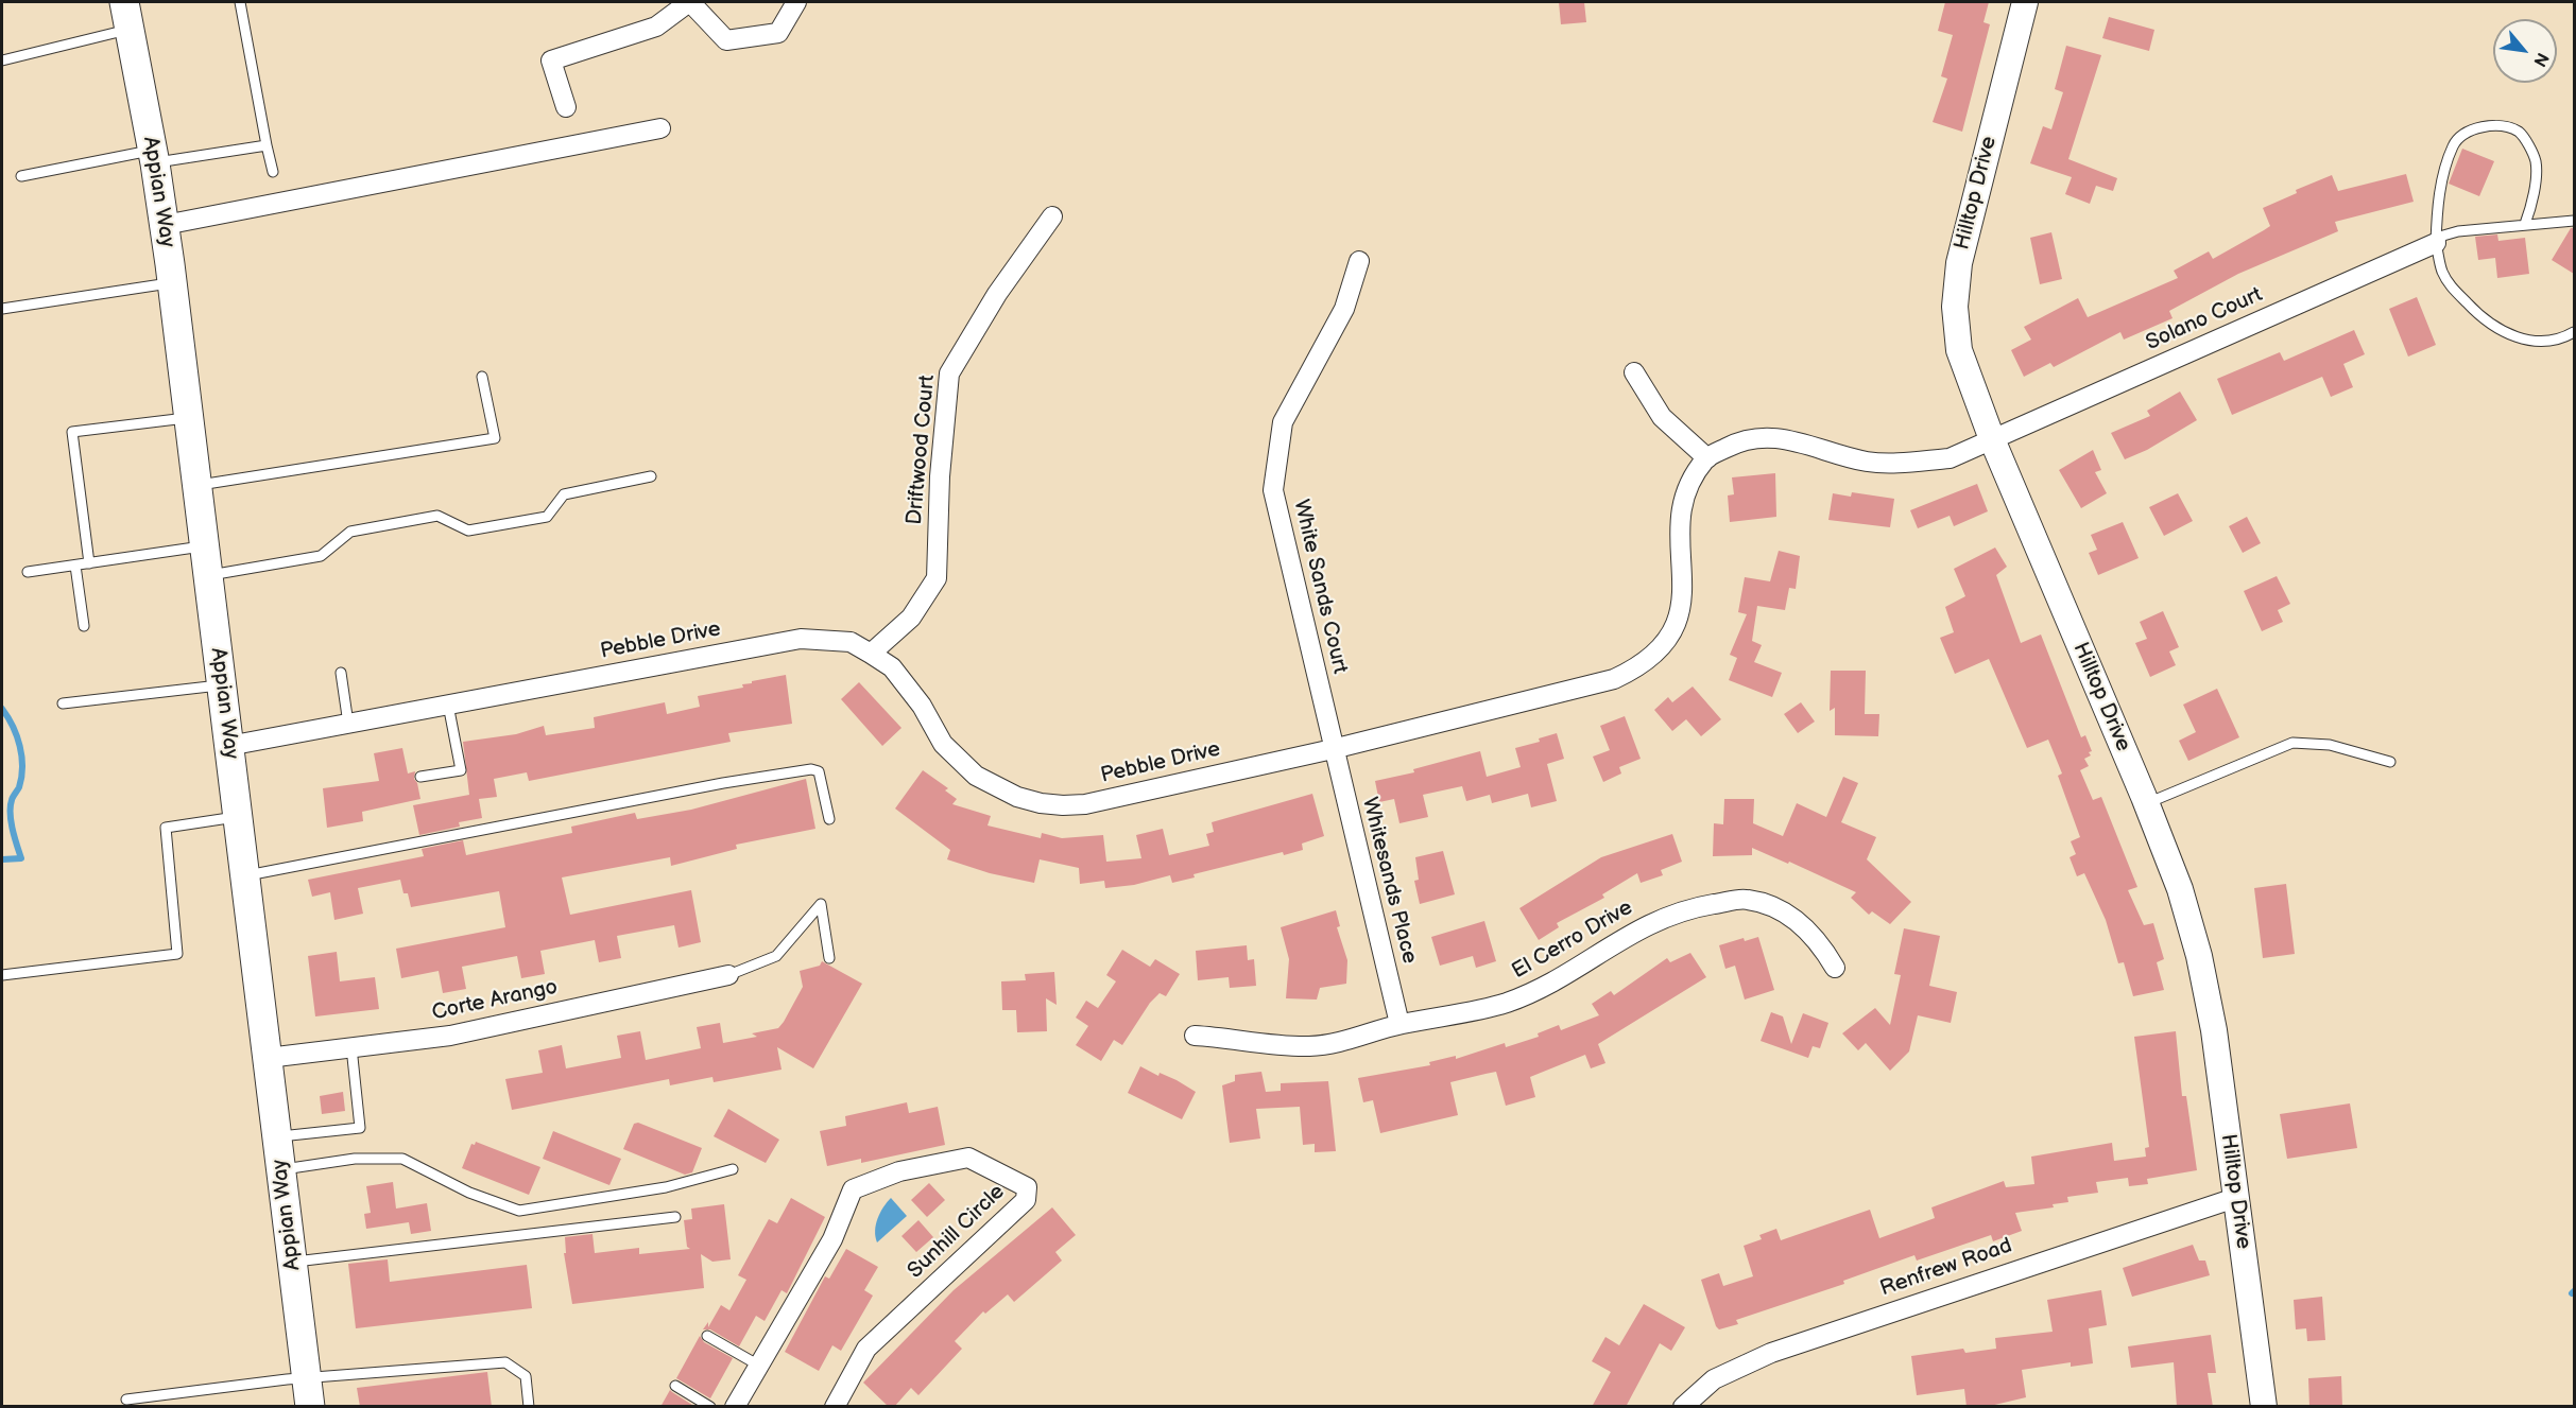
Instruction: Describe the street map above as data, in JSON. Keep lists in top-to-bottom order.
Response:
{
  "streets": {
    "main road": ["Appian Way"],
    "street": [
      "Hilltop Drive",
      "Solano Court",
      "Driftwood Court",
      "White Sands Court",
      "Pebble Drive",
      "Whitesands Place",
      "El Cerro Drive",
      "Corte Arango",
      "Sunhill Circle",
      "Renfrew Road"
    ]
  },
  "crossings": [
    ["Appian Way", "Pebble Drive"],
    ["Appian Way", "Corte Arango"],
    ["Hilltop Drive", "Solano Court"],
    ["Hilltop Drive", "Pebble Drive"],
    ["Hilltop Drive", "Renfrew Road"],
    ["Solano Court", "Pebble Drive"],
    ["Driftwood Court", "Pebble Drive"],
    ["White Sands Court", "Pebble Drive"],
    ["White Sands Court", "Whitesands Place"],
    ["Pebble Drive", "Whitesands Place"],
    ["Whitesands Place", "El Cerro Drive"]
  ],
  "north": "bottom right"
}
